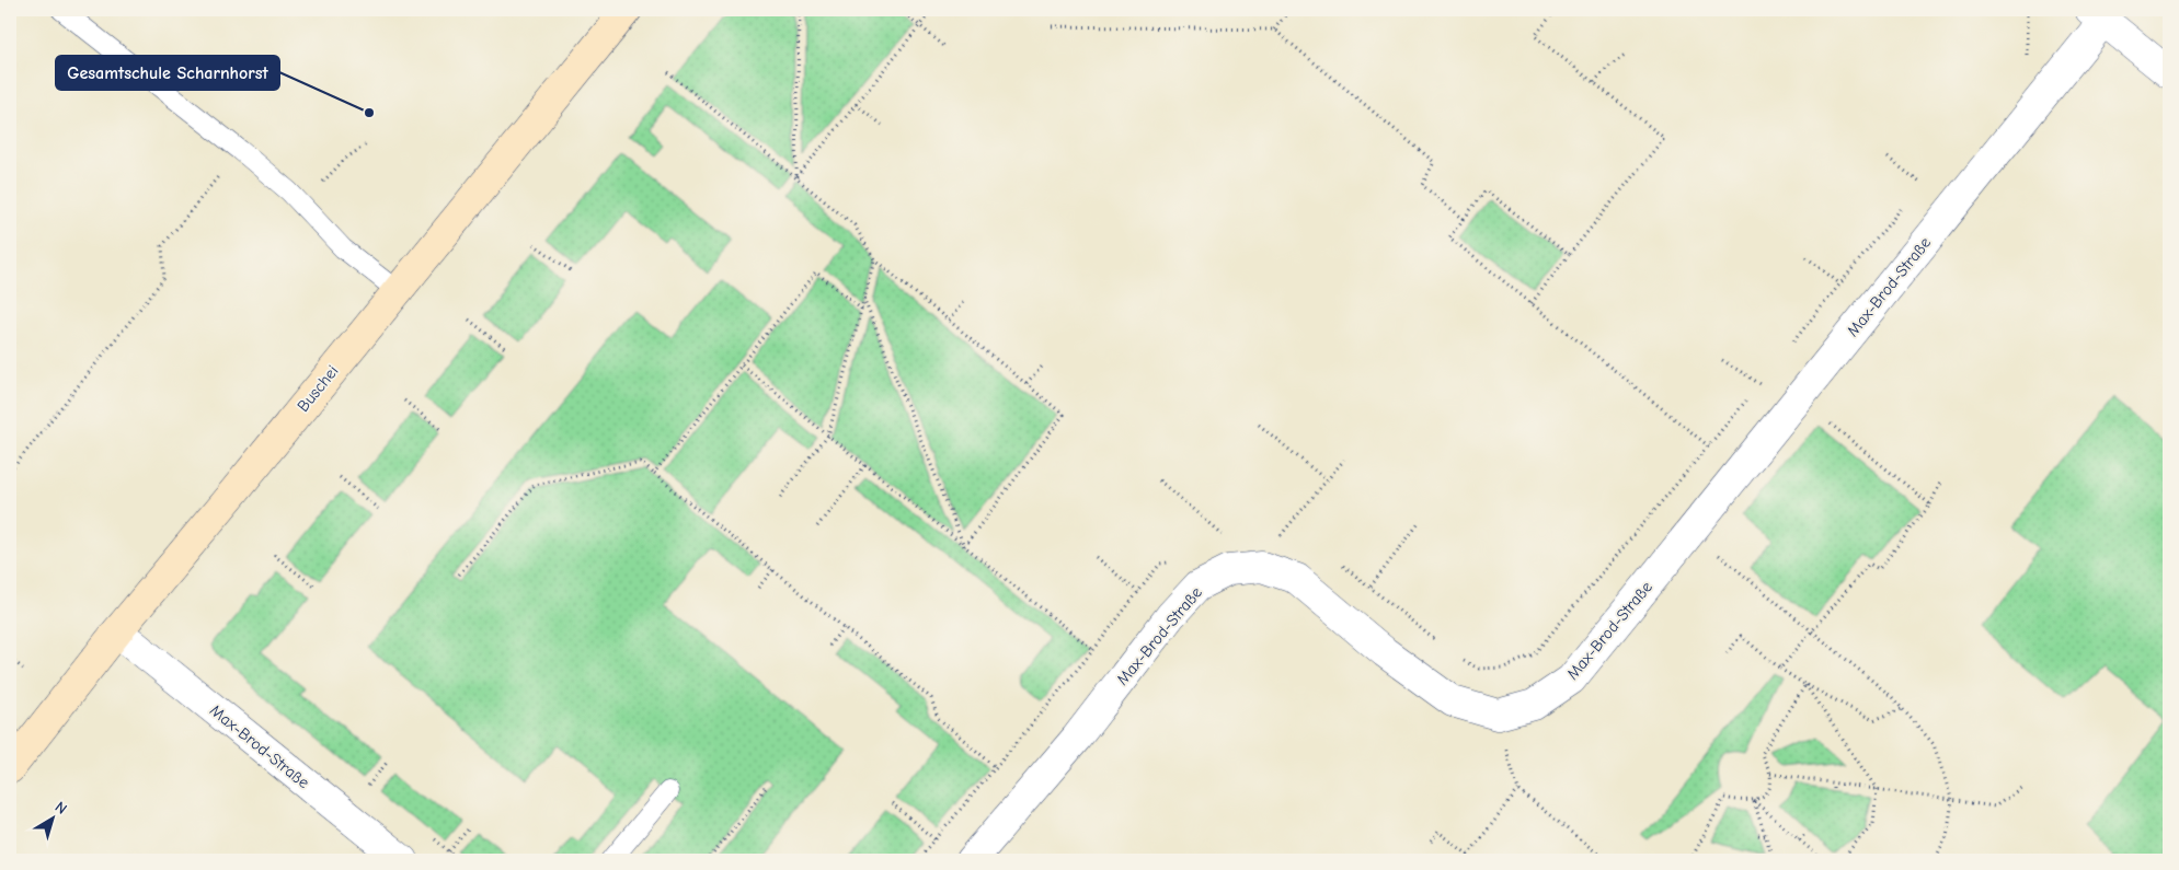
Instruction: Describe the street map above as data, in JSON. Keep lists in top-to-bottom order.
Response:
{
  "streets": {
    "street": ["Max-Brod-Straße", "Buschei"]
  },
  "crossings": [
    ["Max-Brod-Straße", "Buschei"]
  ],
  "places": ["Gesamtschule Scharnhorst"],
  "north": "top right"
}
